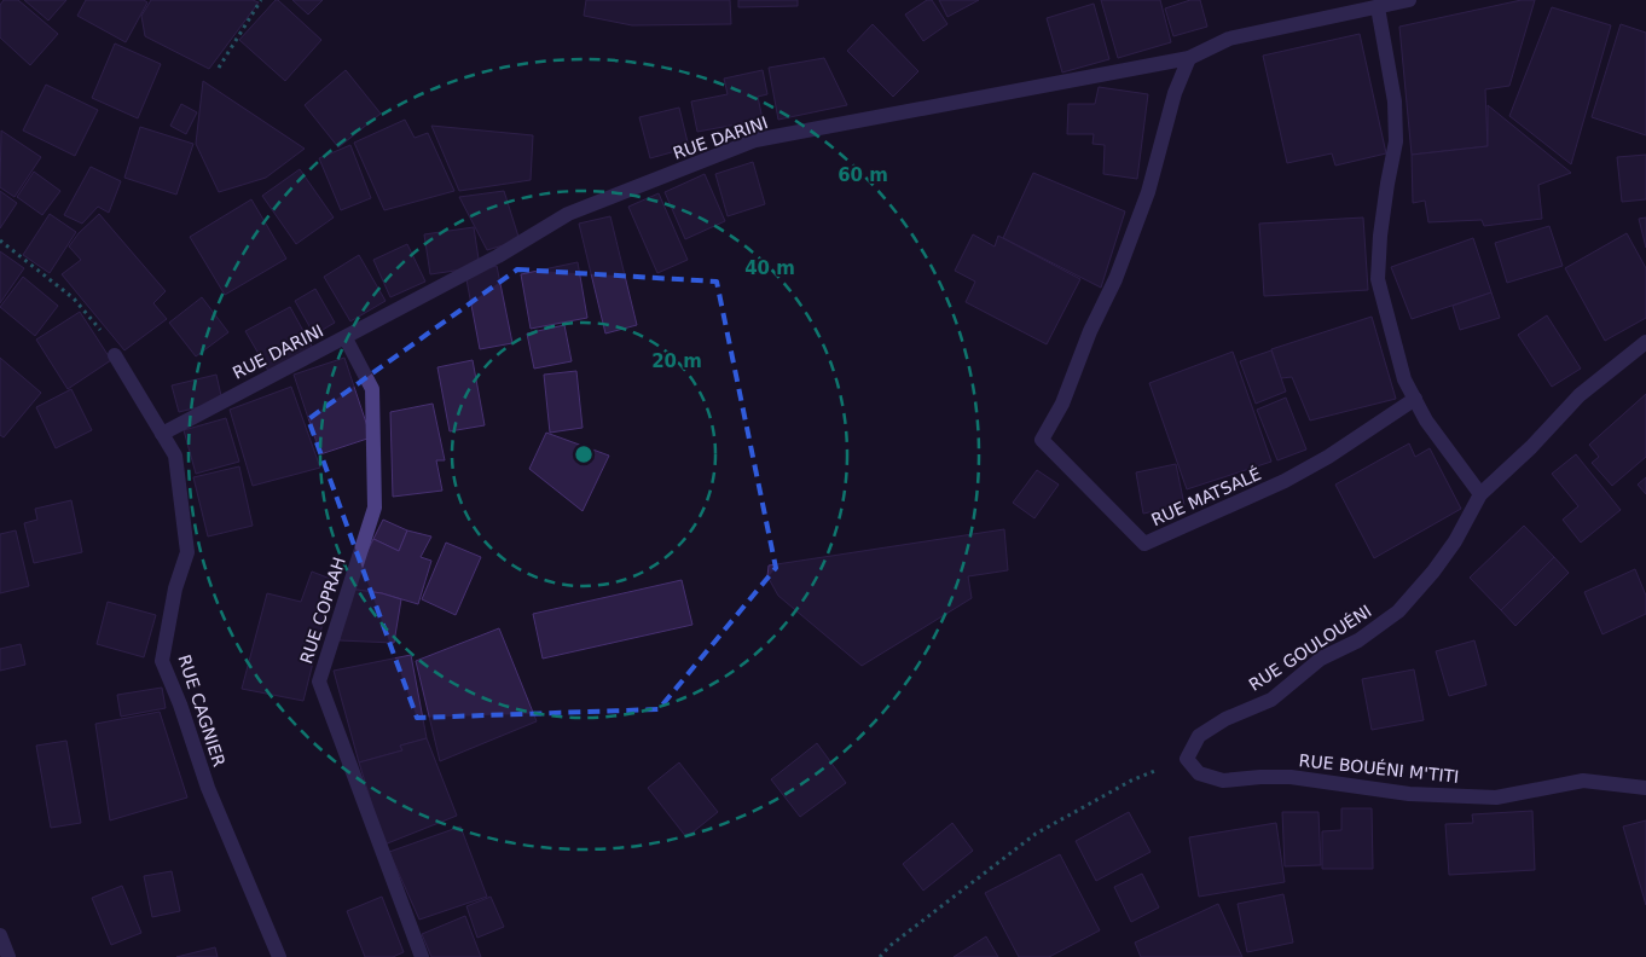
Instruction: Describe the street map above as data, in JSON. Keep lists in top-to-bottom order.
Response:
{
  "streets": {
    "street": [
      "RUE DARINI",
      "RUE MATSALÉ",
      "RUE COPRAH",
      "RUE GOULOUÉNI",
      "RUE CAGNIER",
      "RUE BOUÉNI M'TITI"
    ]
  },
  "crossings": [
    ["RUE DARINI", "RUE MATSALÉ"],
    ["RUE DARINI", "RUE COPRAH"],
    ["RUE DARINI", "RUE CAGNIER"],
    ["RUE GOULOUÉNI", "RUE BOUÉNI M'TITI"]
  ],
  "rings": ["60 m", "40 m", "20 m"]
}
